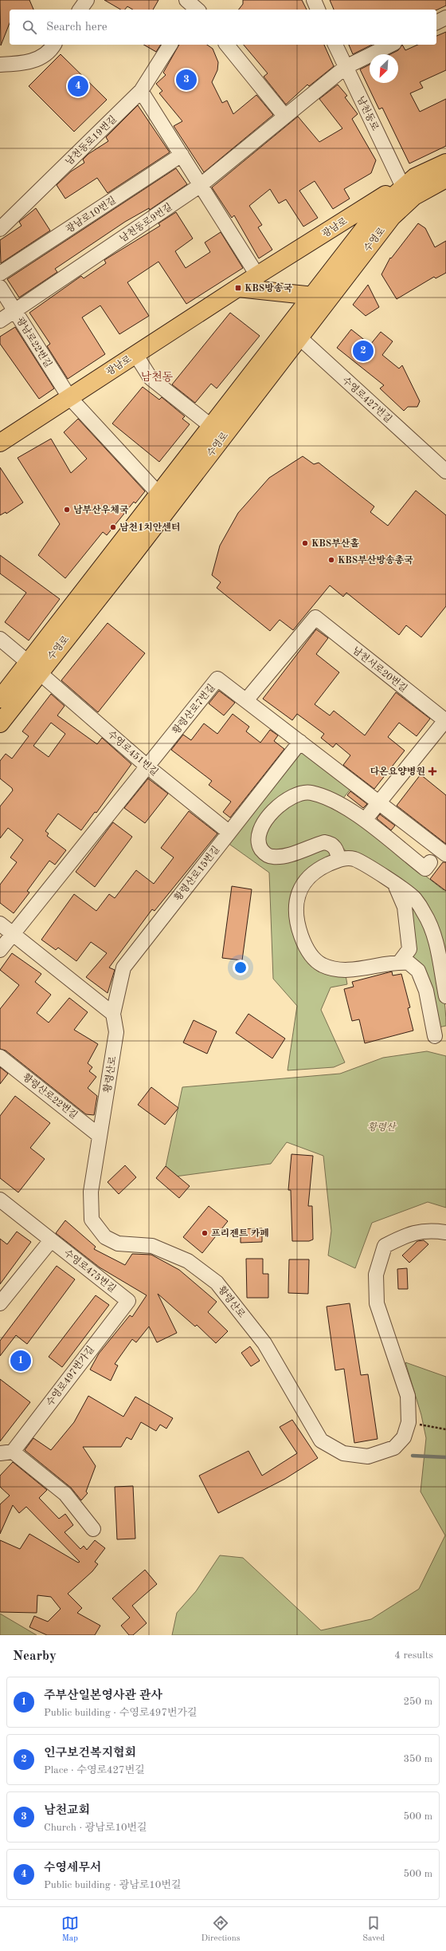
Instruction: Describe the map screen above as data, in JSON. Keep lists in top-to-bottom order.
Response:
{
  "streets": {
    "main road": ["광남로", "수영로"],
    "street": [
      "남천동로",
      "남천동로19번길",
      "광남로10번길",
      "남천동로9번길",
      "광남로22번길",
      "수영로427번길",
      "남천서로20번길",
      "황령산로7번길",
      "수영로451번길",
      "황령산로15번길",
      "황령산로",
      "황령산로22번길",
      "수영로475번길",
      "수영로497번가길"
    ]
  },
  "crossings": [
    ["남천동로", "남천동로9번길"],
    ["남천동로", "광남로"],
    ["남천동로", "수영로"],
    ["남천동로9번길", "광남로22번길"],
    ["광남로", "수영로"],
    ["광남로", "광남로22번길"],
    ["수영로", "수영로427번길"],
    ["수영로", "수영로451번길"],
    ["남천서로20번길", "황령산로7번길"],
    ["황령산로7번길", "수영로451번길"],
    ["황령산로7번길", "황령산로15번길"],
    ["수영로451번길", "황령산로15번길"],
    ["황령산로15번길", "황령산로"],
    ["황령산로", "황령산로22번길"],
    ["수영로475번길", "수영로497번가길"]
  ],
  "districts": ["남천동"],
  "parks": ["황령산"],
  "places": {
    "transit": ["KBS방송국"],
    "other": [
      "남부산우체국",
      "남천1치안센터",
      "KBS부산홀",
      "KBS부산방송총국",
      "프리젠트 카페"
    ],
    "health": ["다온요양병원"]
  },
  "north": "bottom left",
  "page": {
    "search": "Search here",
    "pins": [
      "3",
      "4",
      "2",
      "1"
    ],
    "heading": ["Nearby", "4 results"],
    "list": [
      {
        "mark": "1",
        "name": "주부산일본영사관 관사",
        "note": "Public building · 수영로497번가길",
        "value": "250 m"
      },
      {
        "mark": "2",
        "name": "인구보건복지협회",
        "note": "Place · 수영로427번길",
        "value": "350 m"
      },
      {
        "mark": "3",
        "name": "남천교회",
        "note": "Church · 광남로10번길",
        "value": "500 m"
      },
      {
        "mark": "4",
        "name": "수영세무서",
        "note": "Public building · 광남로10번길",
        "value": "500 m"
      }
    ],
    "nav": ["Map", "Directions", "Saved"]
  }
}
